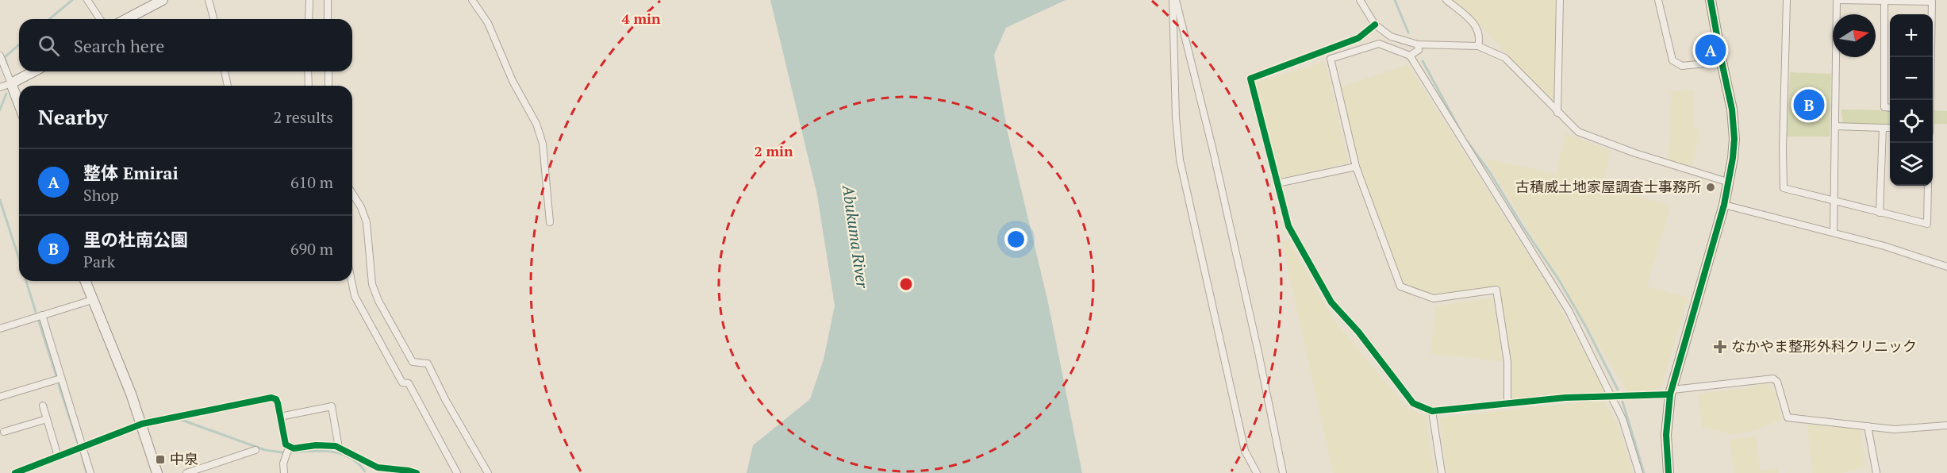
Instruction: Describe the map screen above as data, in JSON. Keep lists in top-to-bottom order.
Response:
{
  "water": ["Abukuma River"],
  "places": {
    "other": ["古積威土地家屋調査士事務所"],
    "health": ["なかやま整形外科クリニック"],
    "transit": ["中泉"]
  },
  "north": "right",
  "page": {
    "map_buttons": ["+", "−"],
    "search": "Search here",
    "pins": ["A", "B"],
    "heading": ["Nearby", "2 results"],
    "list": [
      {
        "mark": "A",
        "name": "整体 Emirai",
        "note": "Shop",
        "value": "610 m"
      },
      {
        "mark": "B",
        "name": "里の杜南公園",
        "note": "Park",
        "value": "690 m"
      }
    ]
  },
  "rings": ["4 min", "2 min"]
}
